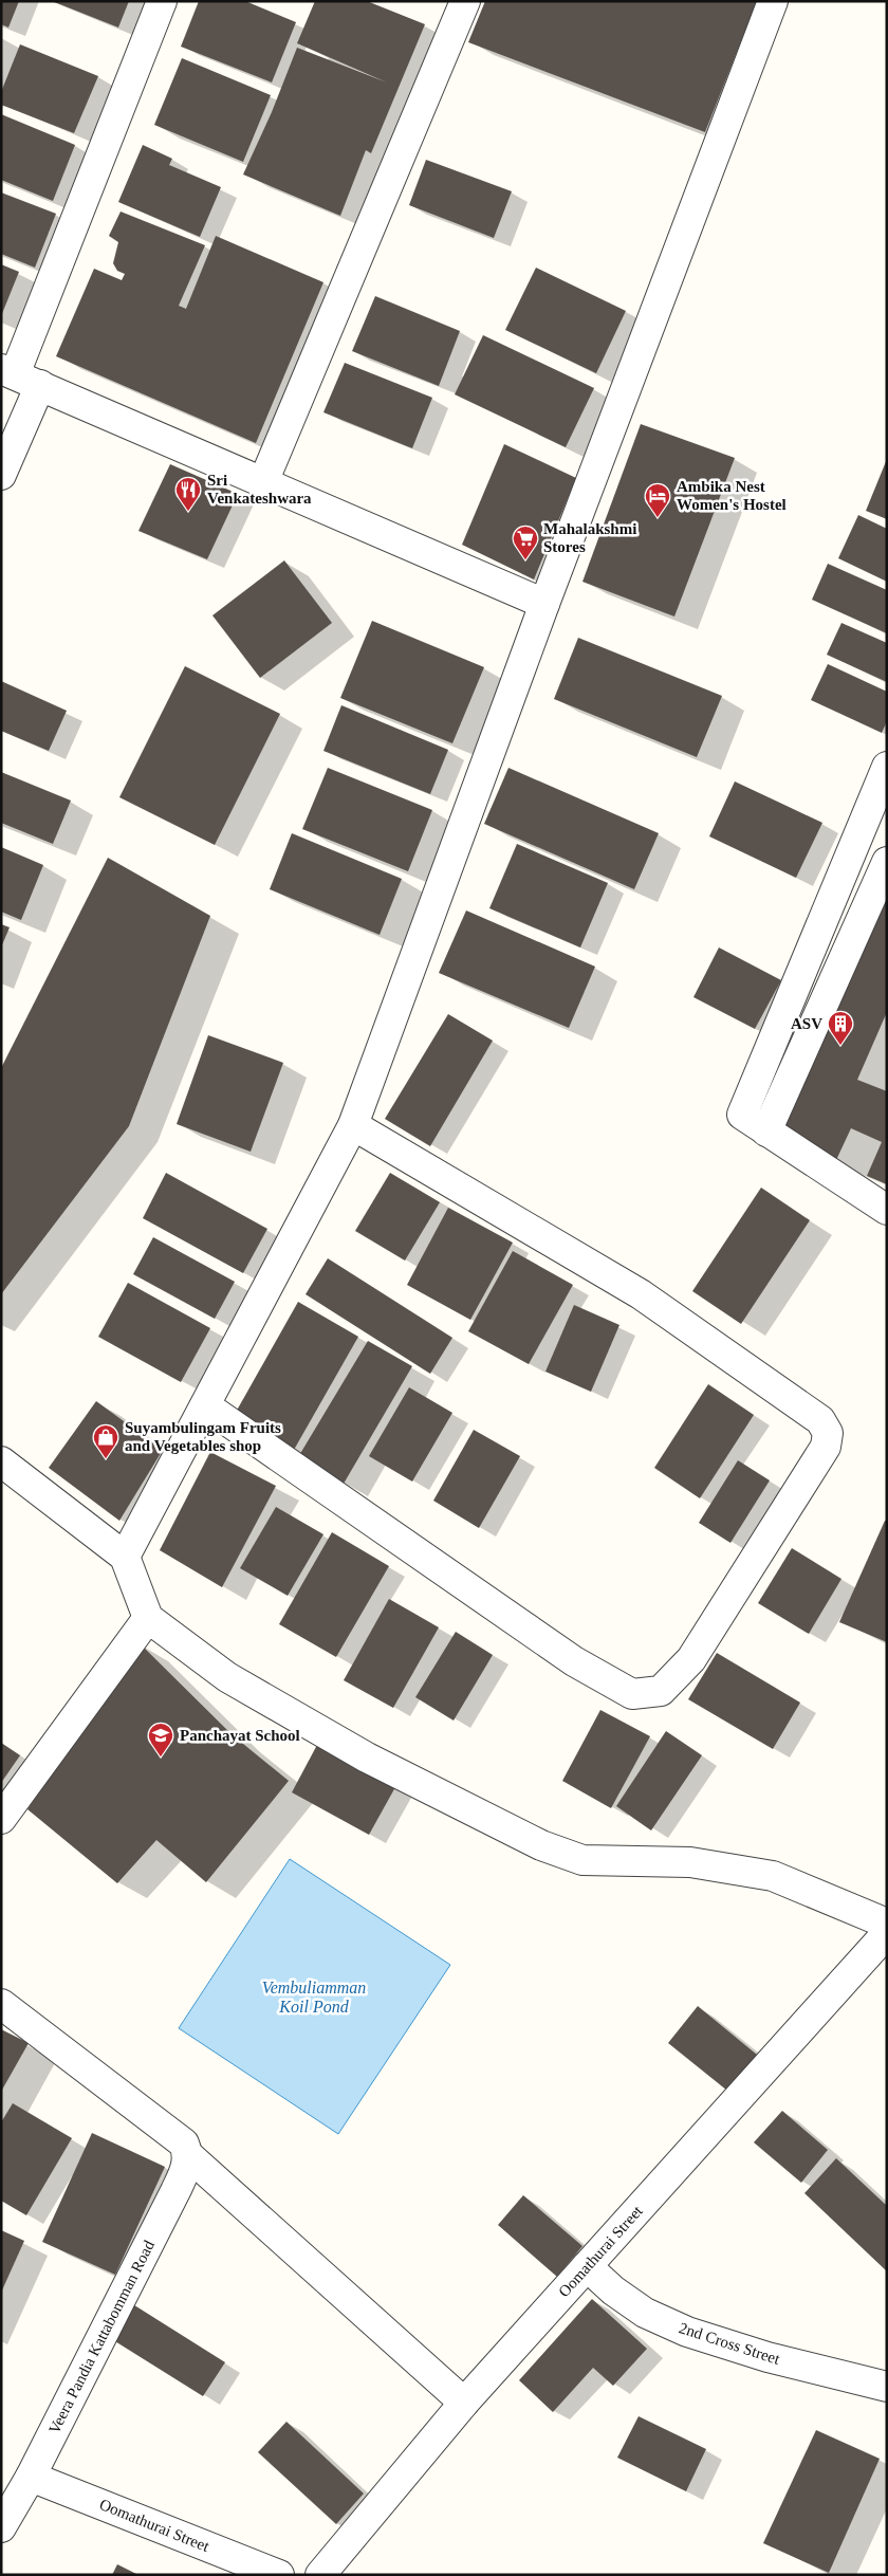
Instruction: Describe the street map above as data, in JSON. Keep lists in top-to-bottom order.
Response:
{
  "streets": {
    "street": ["Oomathurai Street", "Veera Pandia Kattabomman Road", "2nd Cross Street"]
  },
  "crossings": [
    ["Oomathurai Street", "Veera Pandia Kattabomman Road"],
    ["Oomathurai Street", "2nd Cross Street"]
  ],
  "water": ["Vembuliamman Koil Pond"],
  "places": {
    "restaurant": ["Sri Venkateshwara"],
    "hotel": ["Ambika Nest Women's Hostel"],
    "supermarket": ["Mahalakshmi Stores"],
    "building": ["ASV"],
    "shop": ["Suyambulingam Fruits and Vegetables shop"],
    "school or university": ["Panchayat School"]
  }
}
